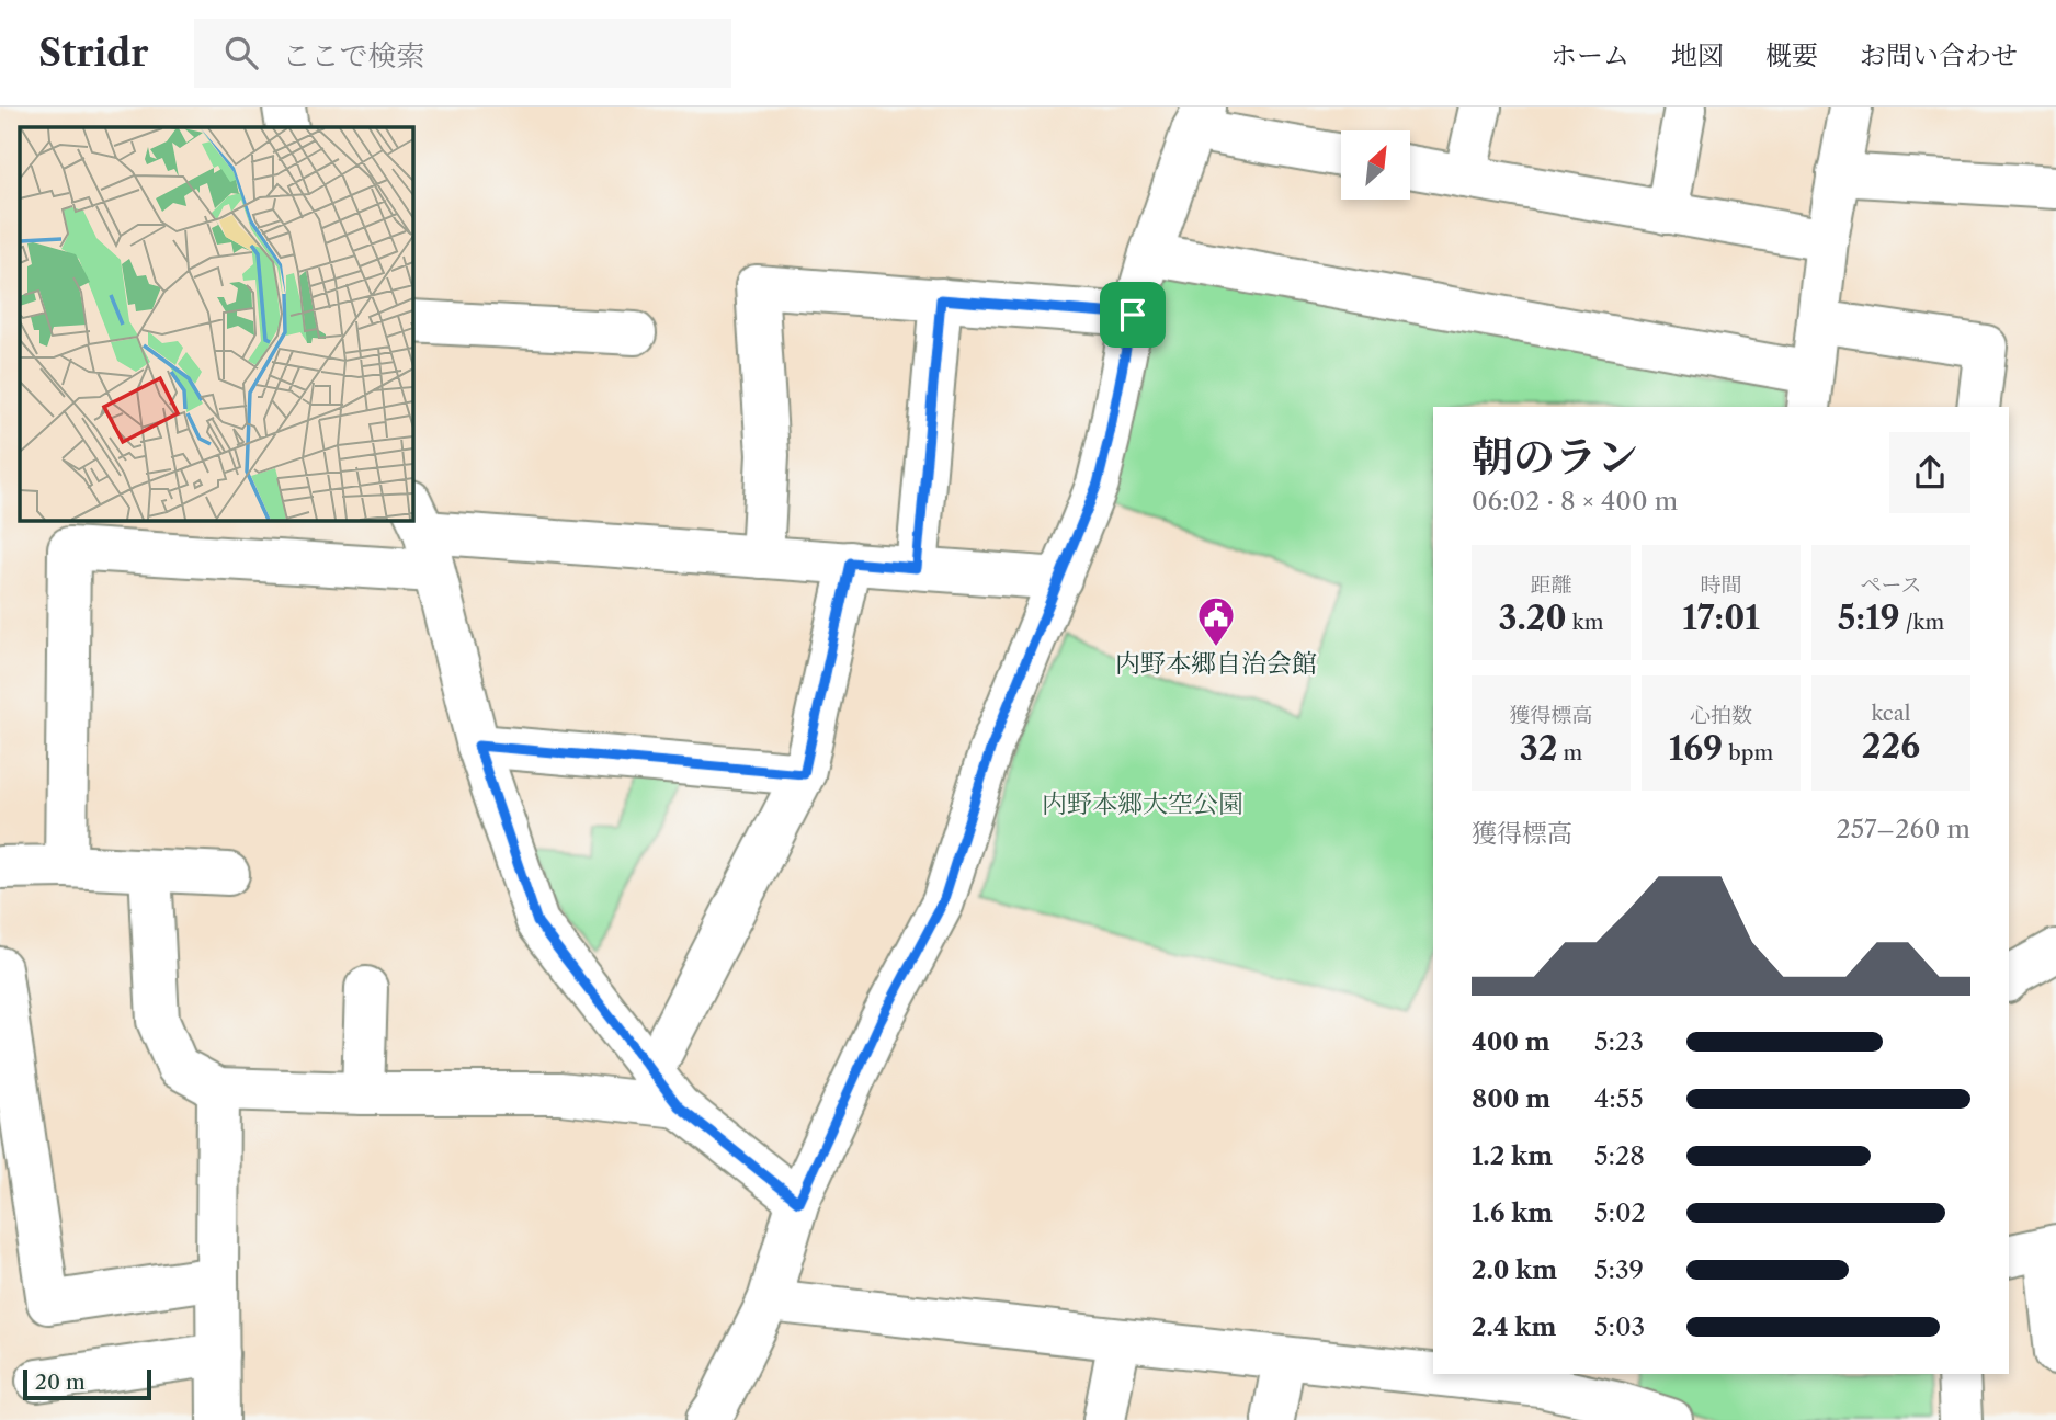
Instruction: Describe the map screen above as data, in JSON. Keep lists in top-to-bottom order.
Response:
{
  "parks": ["内野本郷大空公園"],
  "places": {
    "public building": ["内野本郷自治会館"]
  },
  "scale_bar": "20 m",
  "north": "top right",
  "page": {
    "header": "Stridr",
    "search": "ここで検索",
    "nav": [
      "ホーム",
      "地図",
      "概要",
      "お問い合わせ"
    ],
    "heading": ["朝のラン", "06:02 · 8 × 400 m"],
    "stats": [
      ["距離", "3.20 km"],
      ["時間", "17:01"],
      ["ペース", "5:19 /km"],
      ["獲得標高", "32 m"],
      ["心拍数", "169 bpm"],
      ["kcal", "226"]
    ],
    "chart": ["獲得標高", "257–260 m"],
    "list": [
      {
        "name": "400 m",
        "note": "5:23"
      },
      {
        "name": "800 m",
        "note": "4:55"
      },
      {
        "name": "1.2 km",
        "note": "5:28"
      },
      {
        "name": "1.6 km",
        "note": "5:02"
      },
      {
        "name": "2.0 km",
        "note": "5:39"
      },
      {
        "name": "2.4 km",
        "note": "5:03"
      }
    ],
    "scale": "20 m"
  }
}
